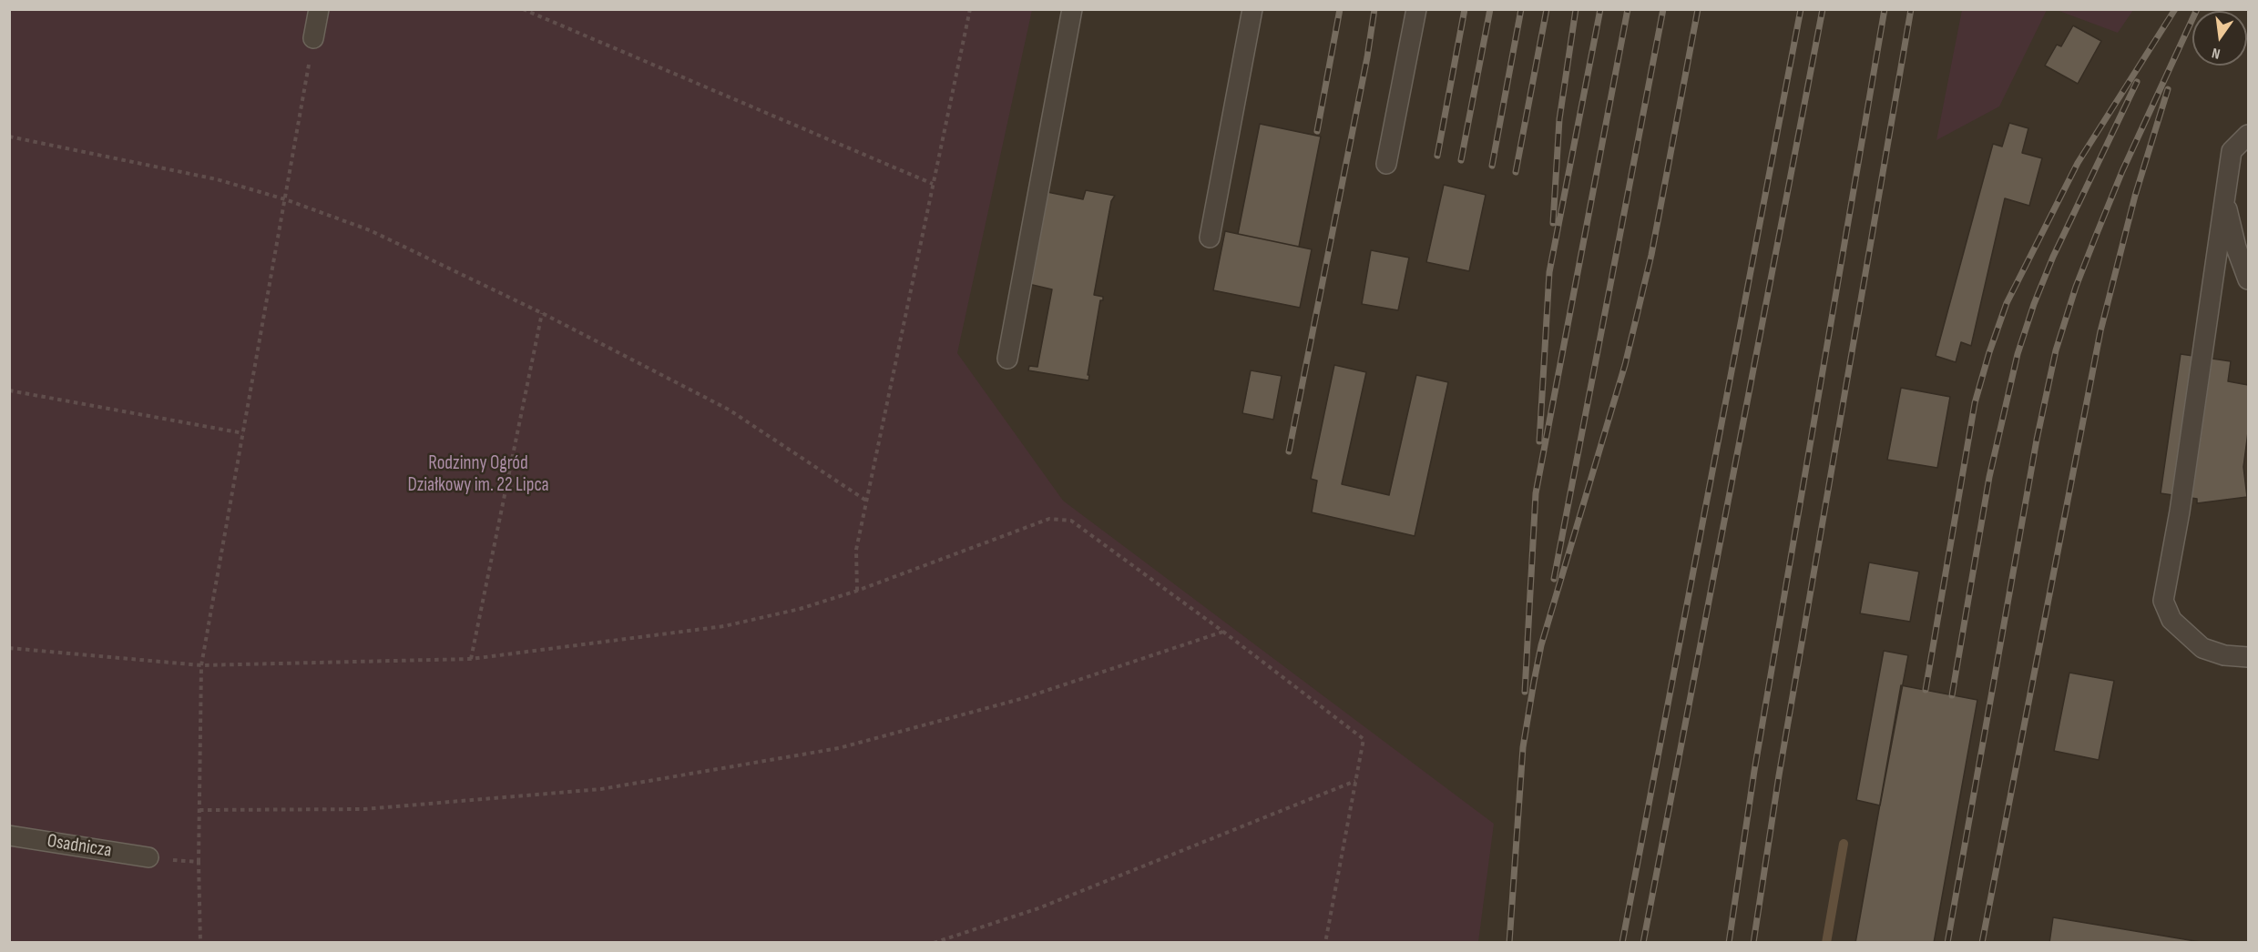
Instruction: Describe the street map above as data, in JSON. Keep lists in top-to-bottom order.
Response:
{
  "streets": {
    "lane": ["Osadnicza"]
  },
  "parks": ["Rodzinny Ogród Działkowy im. 22 Lipca"],
  "north": "bottom"
}
